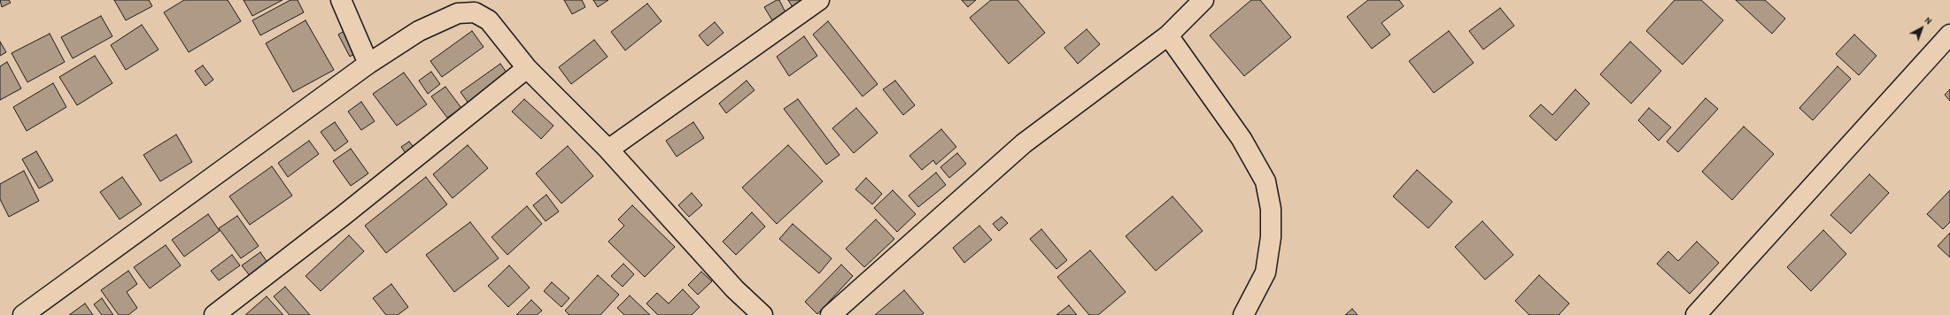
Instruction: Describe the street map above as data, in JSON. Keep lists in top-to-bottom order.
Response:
{
  "north": "top right"
}
